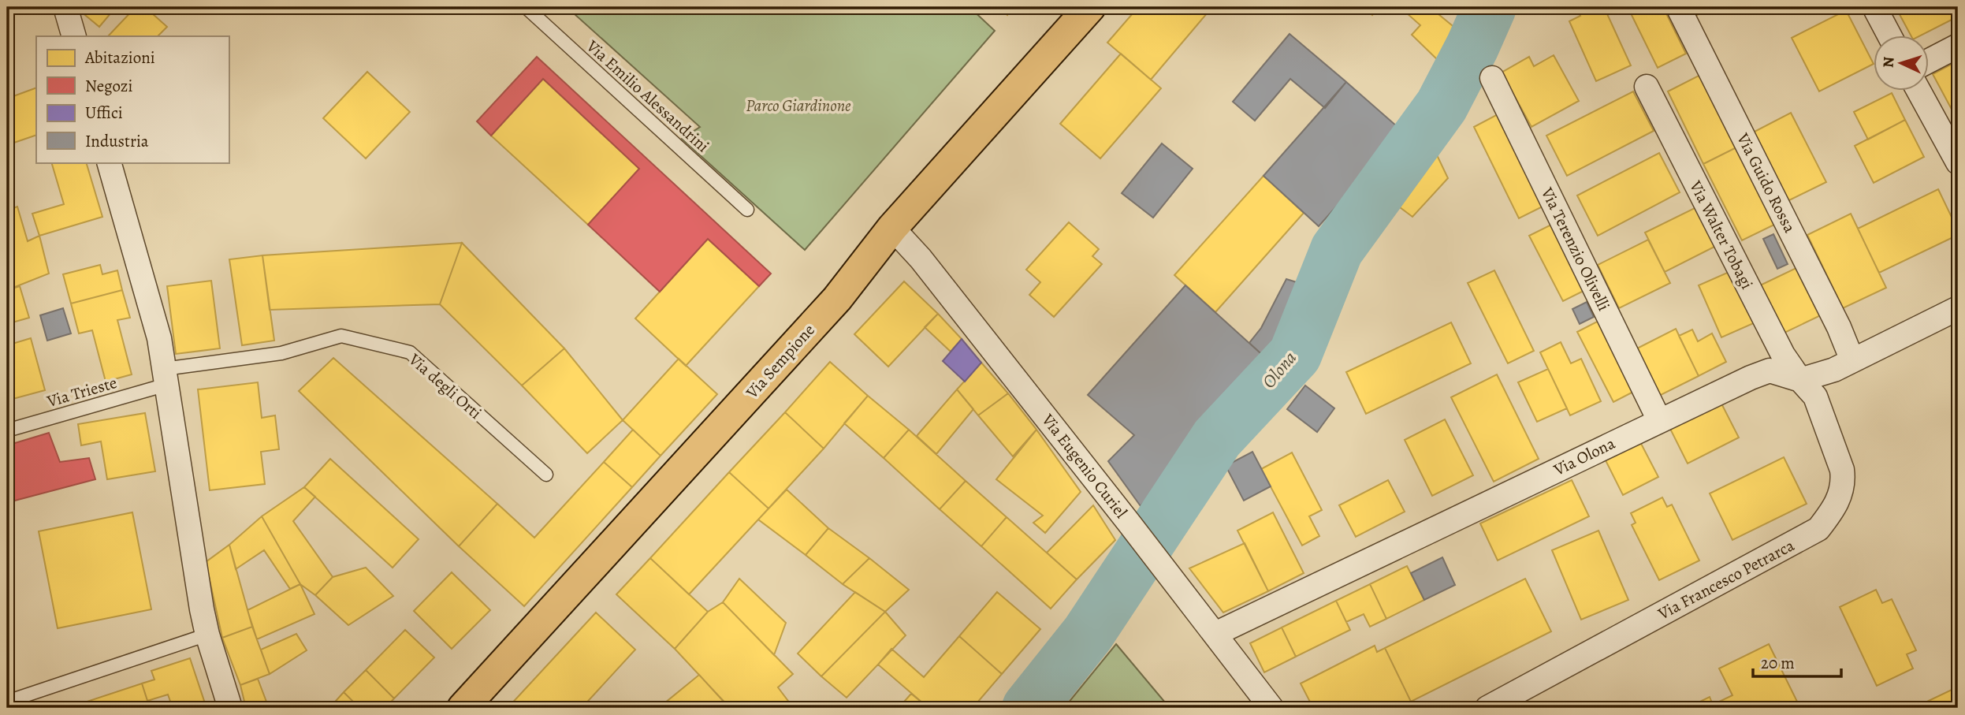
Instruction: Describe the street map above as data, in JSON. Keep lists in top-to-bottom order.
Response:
{
  "streets": {
    "main road": ["Via Sempione"],
    "street": [
      "Via Guido Rossa",
      "Via Walter Tobagi",
      "Via Terenzio Olivelli",
      "Via Olona",
      "Via Eugenio Curiel",
      "Via Francesco Petrarca"
    ],
    "lane": ["Via Emilio Alessandrini", "Via degli Orti", "Via Trieste"]
  },
  "crossings": [
    ["Via Walter Tobagi", "Via Olona"],
    ["Via Walter Tobagi", "Via Francesco Petrarca"],
    ["Via Terenzio Olivelli", "Via Olona"],
    ["Via Sempione", "Via Eugenio Curiel"],
    ["Via degli Orti", "Via Trieste"],
    ["Via Olona", "Via Eugenio Curiel"],
    ["Via Olona", "Via Francesco Petrarca"]
  ],
  "water": ["Olona"],
  "parks": ["Parco Giardinone"],
  "legend": [
    "Abitazioni",
    "Negozi",
    "Uffici",
    "Industria"
  ],
  "scale_bar": "20 m",
  "north": "left"
}
